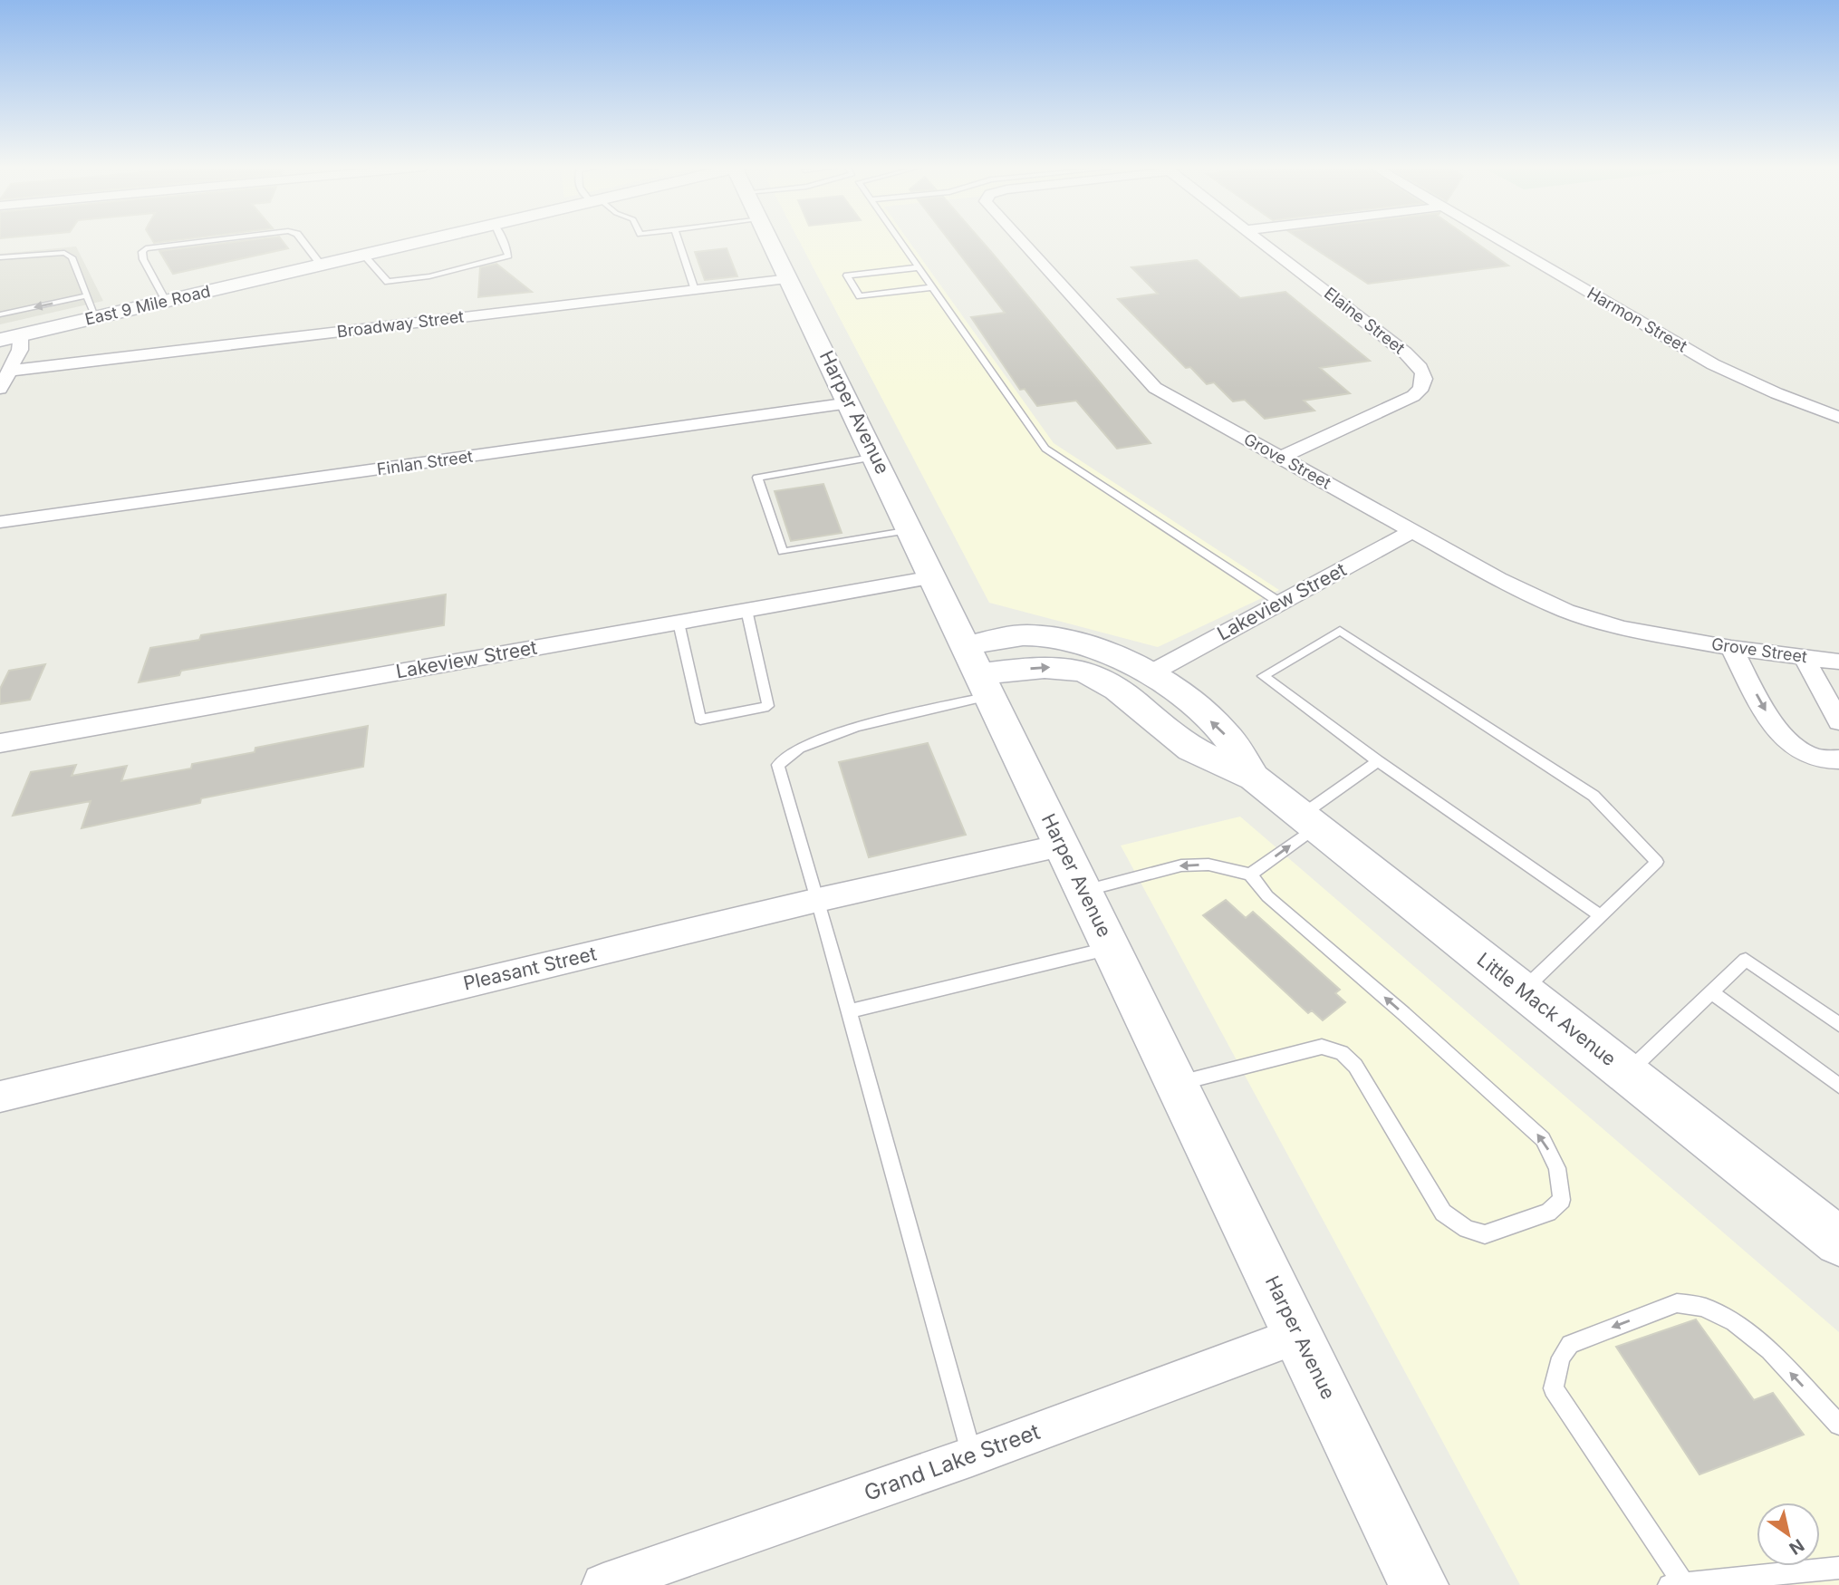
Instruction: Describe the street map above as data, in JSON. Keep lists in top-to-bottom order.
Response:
{
  "streets": {
    "main road": ["East 9 Mile Road", "Harper Avenue", "Little Mack Avenue"],
    "street": [
      "Harmon Street",
      "Elaine Street",
      "Broadway Street",
      "Grove Street",
      "Finlan Street",
      "Lakeview Street",
      "Pleasant Street",
      "Grand Lake Street"
    ]
  },
  "crossings": [
    ["Elaine Street", "Grove Street"],
    ["Broadway Street", "Harper Avenue"],
    ["Harper Avenue", "Finlan Street"],
    ["Harper Avenue", "Lakeview Street"],
    ["Harper Avenue", "Pleasant Street"],
    ["Harper Avenue", "Little Mack Avenue"],
    ["Harper Avenue", "Grand Lake Street"],
    ["Grove Street", "Lakeview Street"],
    ["Lakeview Street", "Little Mack Avenue"]
  ],
  "north": "bottom right"
}
